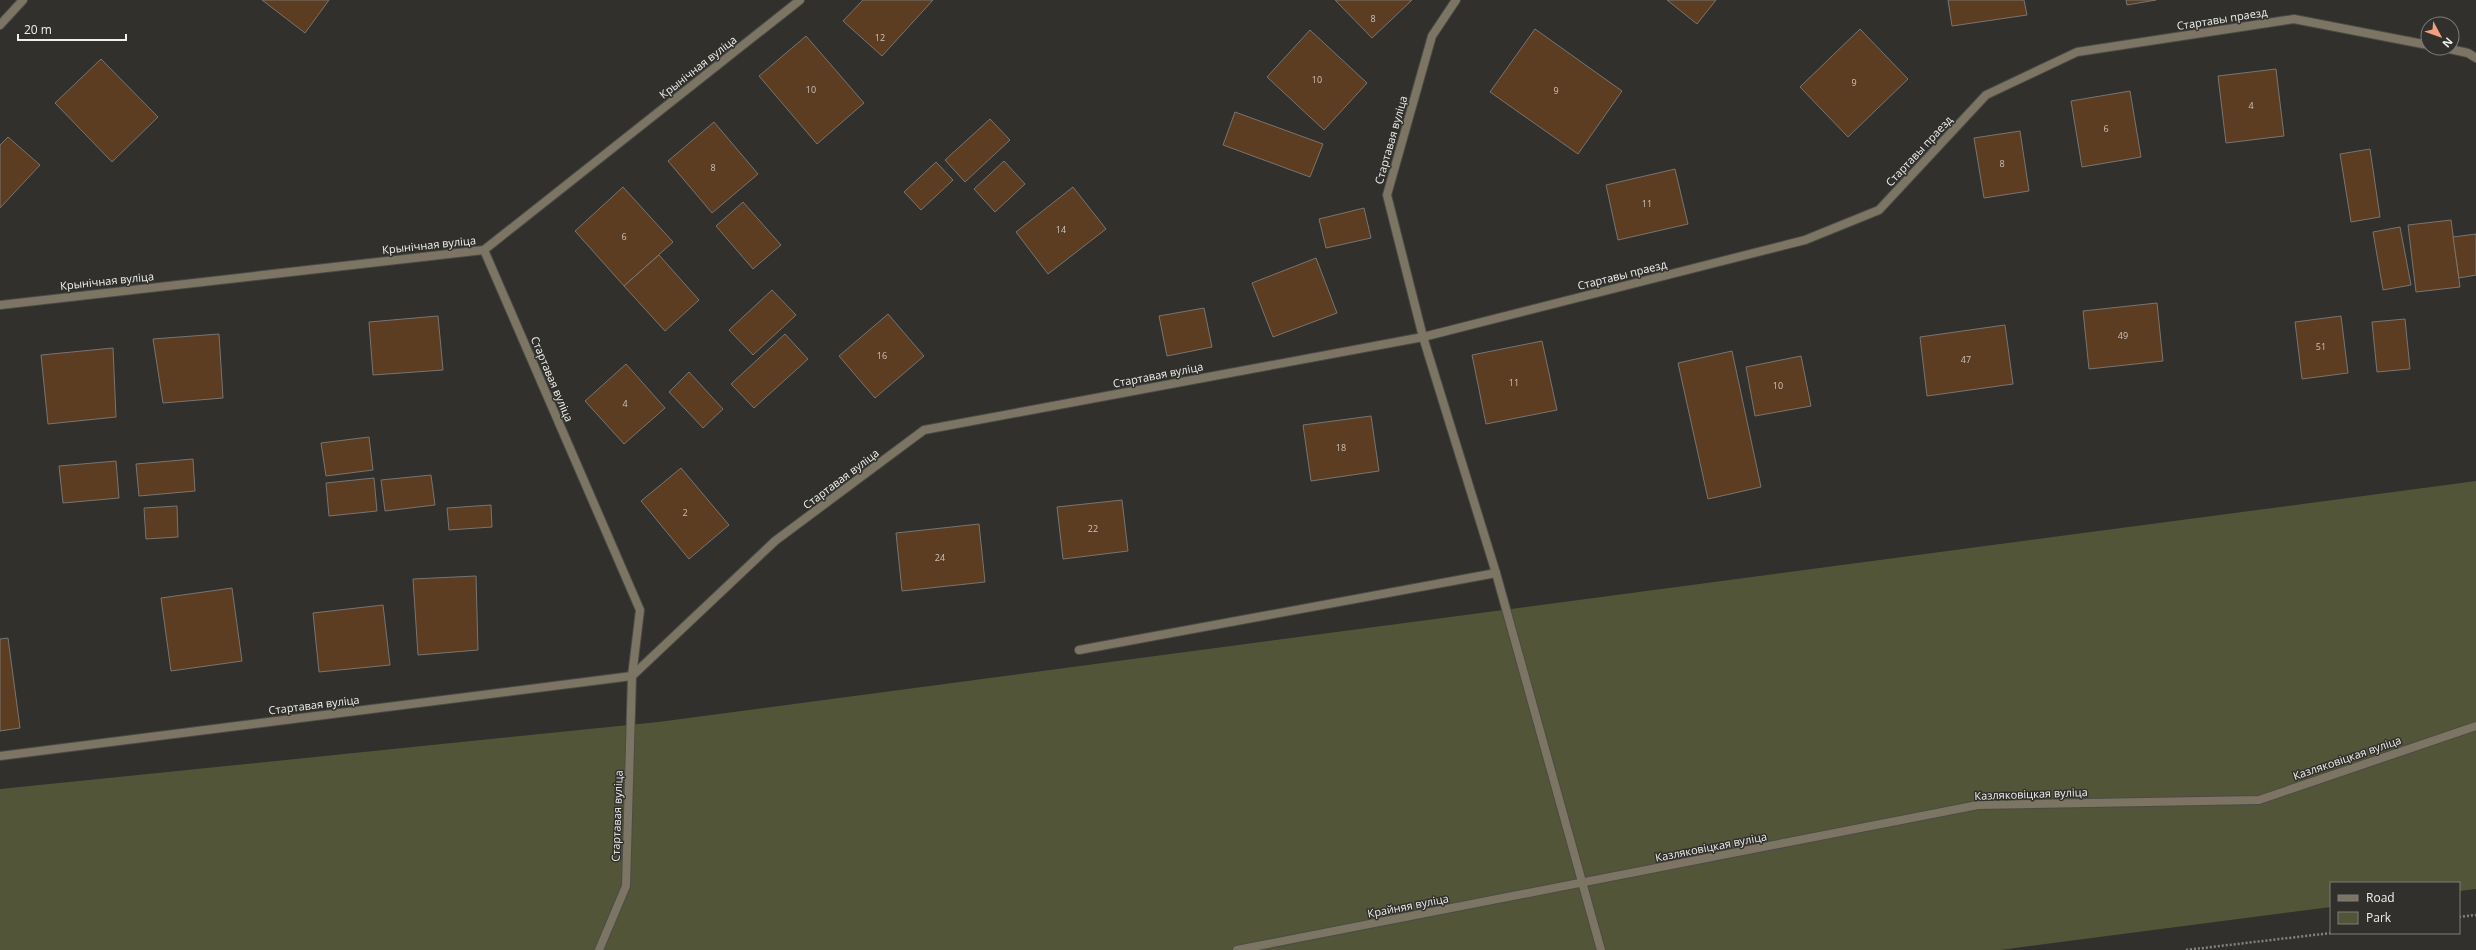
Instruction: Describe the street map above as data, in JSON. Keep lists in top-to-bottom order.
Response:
{
  "streets": {
    "street": [
      "Стартавы праезд",
      "Крынічная вуліца",
      "Стартавая вуліца",
      "Казляковіцкая вуліца",
      "Крайняя вуліца"
    ]
  },
  "crossings": [
    ["Стартавы праезд", "Стартавая вуліца"],
    ["Крынічная вуліца", "Стартавая вуліца"],
    ["Казляковіцкая вуліца", "Крайняя вуліца"]
  ],
  "house_numbers": [
    "8",
    "12",
    "10",
    "9",
    "10",
    "9",
    "4",
    "6",
    "8",
    "8",
    "11",
    "14",
    "6",
    "49",
    "51",
    "16",
    "47",
    "11",
    "10",
    "4",
    "18",
    "2",
    "22",
    "24"
  ],
  "legend": ["Road", "Park"],
  "scale_bar": "20 m",
  "north": "bottom right"
}
